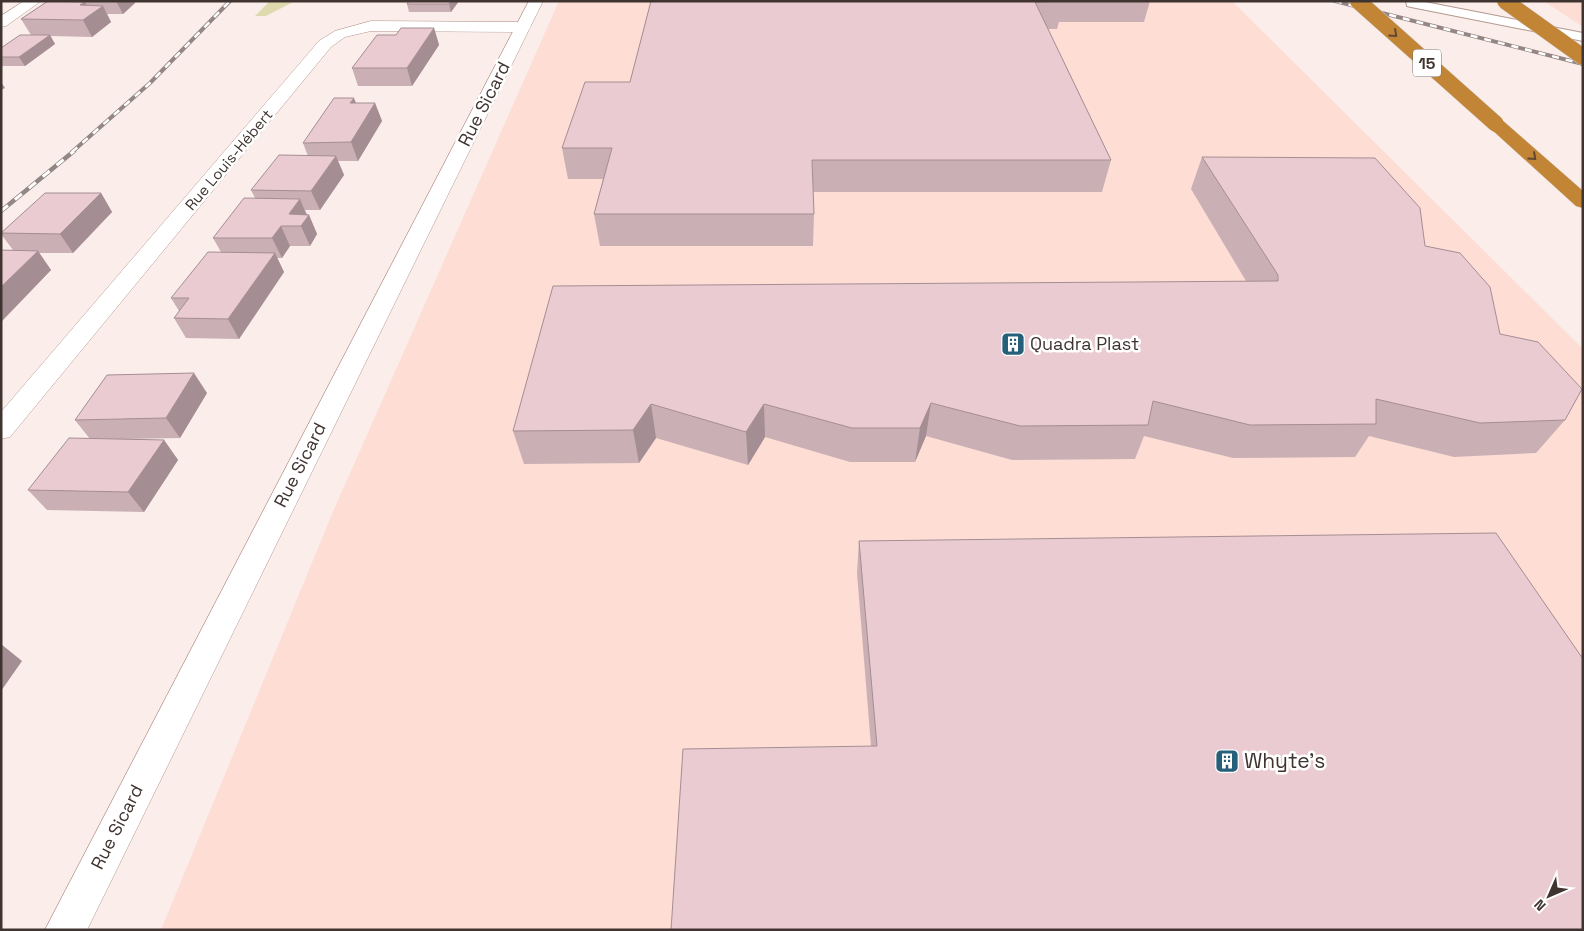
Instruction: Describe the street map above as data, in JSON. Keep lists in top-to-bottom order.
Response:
{
  "streets": {
    "highway": ["15"],
    "street": ["Rue Sicard", "Rue Louis-Hébert"]
  },
  "crossings": [
    ["Rue Sicard", "Rue Louis-Hébert"]
  ],
  "places": {
    "building": ["Quadra Plast", "Whyte's"]
  },
  "north": "bottom left"
}
